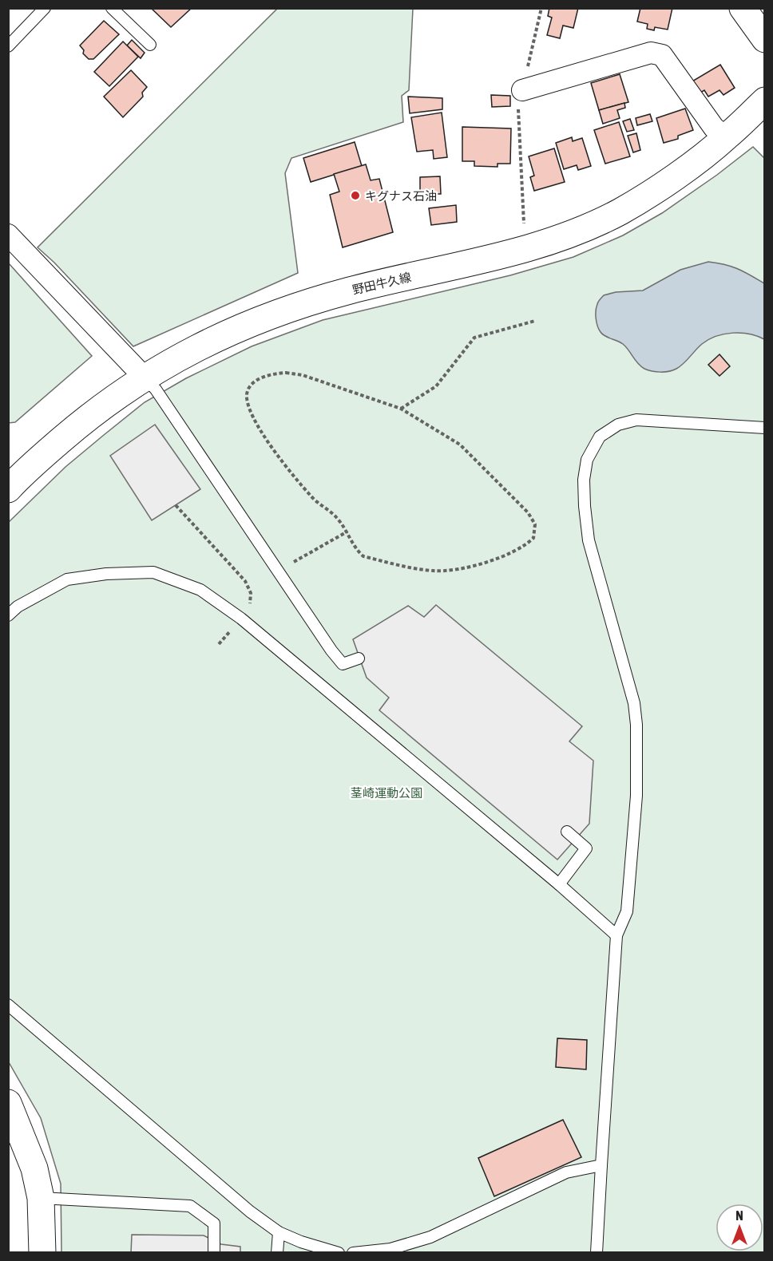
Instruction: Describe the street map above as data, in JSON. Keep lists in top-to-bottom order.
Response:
{
  "streets": {
    "main road": ["野田牛久線"]
  },
  "parks": ["茎崎運動公園"],
  "places": ["キグナス石油"],
  "north": "top"
}
